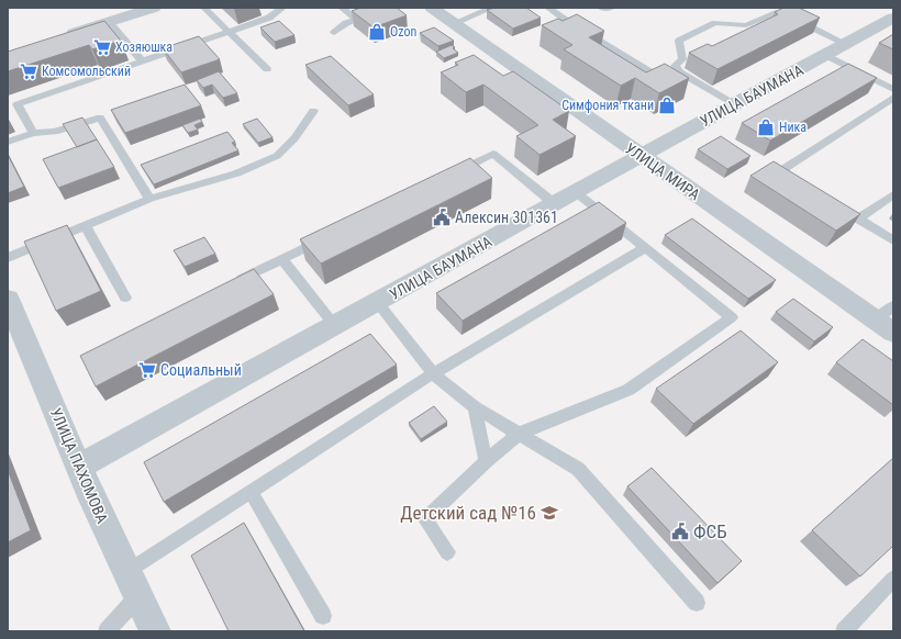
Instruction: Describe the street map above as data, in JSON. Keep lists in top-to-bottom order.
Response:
{
  "streets": {
    "street": ["УЛИЦА БАУМАНА", "УЛИЦА МИРА", "УЛИЦА ПАХОМОВА"]
  },
  "crossings": [
    ["УЛИЦА БАУМАНА", "УЛИЦА МИРА"],
    ["УЛИЦА БАУМАНА", "УЛИЦА ПАХОМОВА"]
  ],
  "places": {
    "shop": ["Ozon", "Симфония ткани", "Ника"],
    "supermarket": ["Хозяюшка", "Комсомольский", "Социальный"],
    "public building": ["Алексин 301361", "ФСБ"],
    "school or university": ["Детский сад №16"]
  }
}
